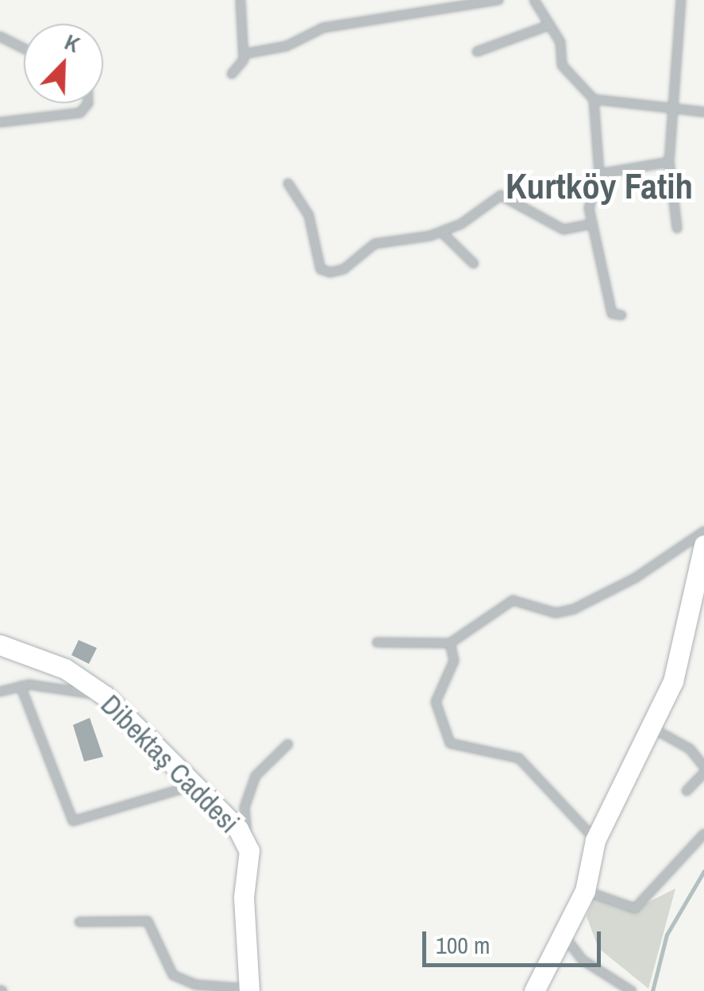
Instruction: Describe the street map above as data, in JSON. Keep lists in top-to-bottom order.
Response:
{
  "streets": {
    "street": ["Dibektaş Caddesi"]
  },
  "districts": ["Kurtköy Fatih"],
  "scale_bar": "100 m",
  "north": "top right"
}
